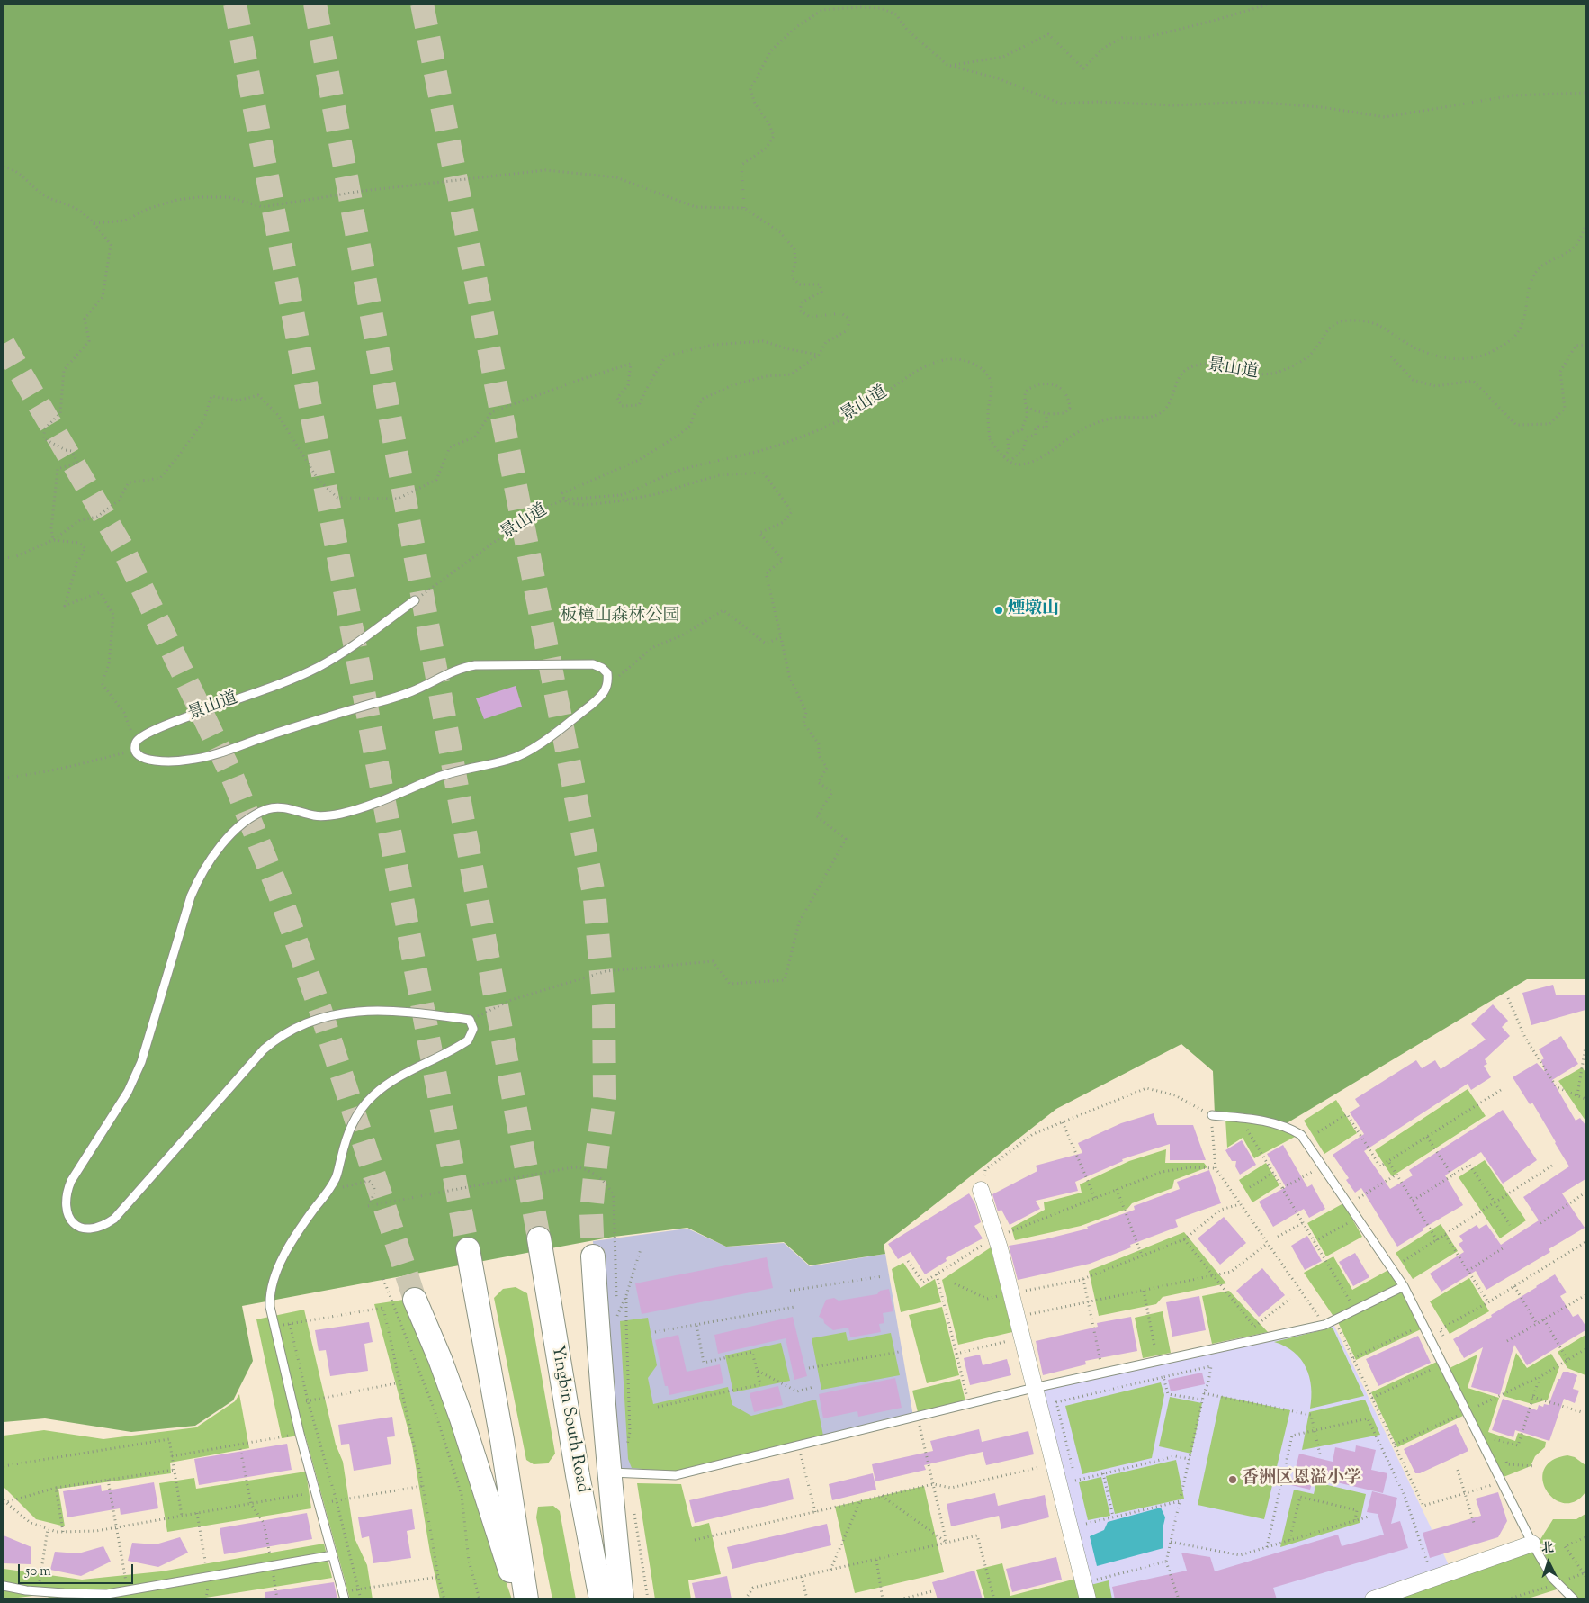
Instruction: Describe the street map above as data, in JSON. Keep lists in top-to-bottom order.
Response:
{
  "streets": {
    "main road": ["Yingbin South Road"],
    "lane": ["景山道"]
  },
  "parks": ["板樟山森林公园"],
  "places": ["煙墩山", "香洲区恩溢小学"],
  "scale_bar": "50 m",
  "north": "top"
}
